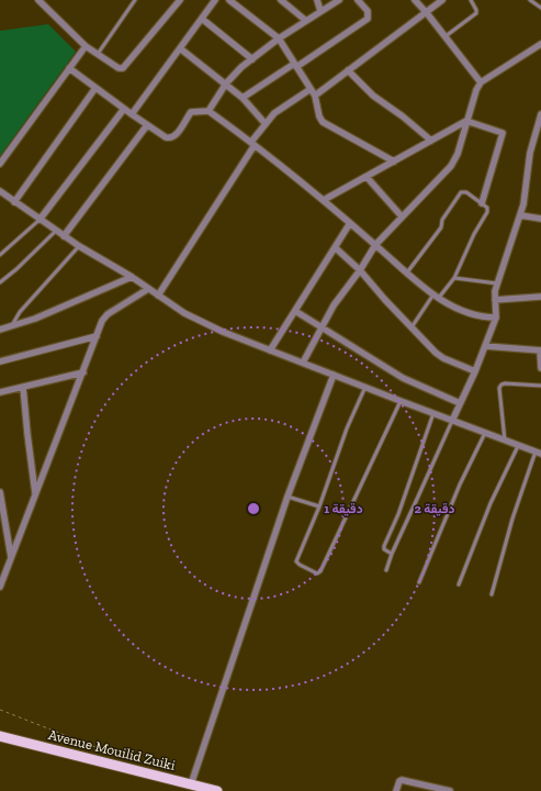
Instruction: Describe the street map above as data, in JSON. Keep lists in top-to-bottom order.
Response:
{
  "streets": {
    "main road": ["Avenue Mouilid Zuiki"]
  },
  "rings": ["1 دقيقة", "2 دقيقة"]
}
